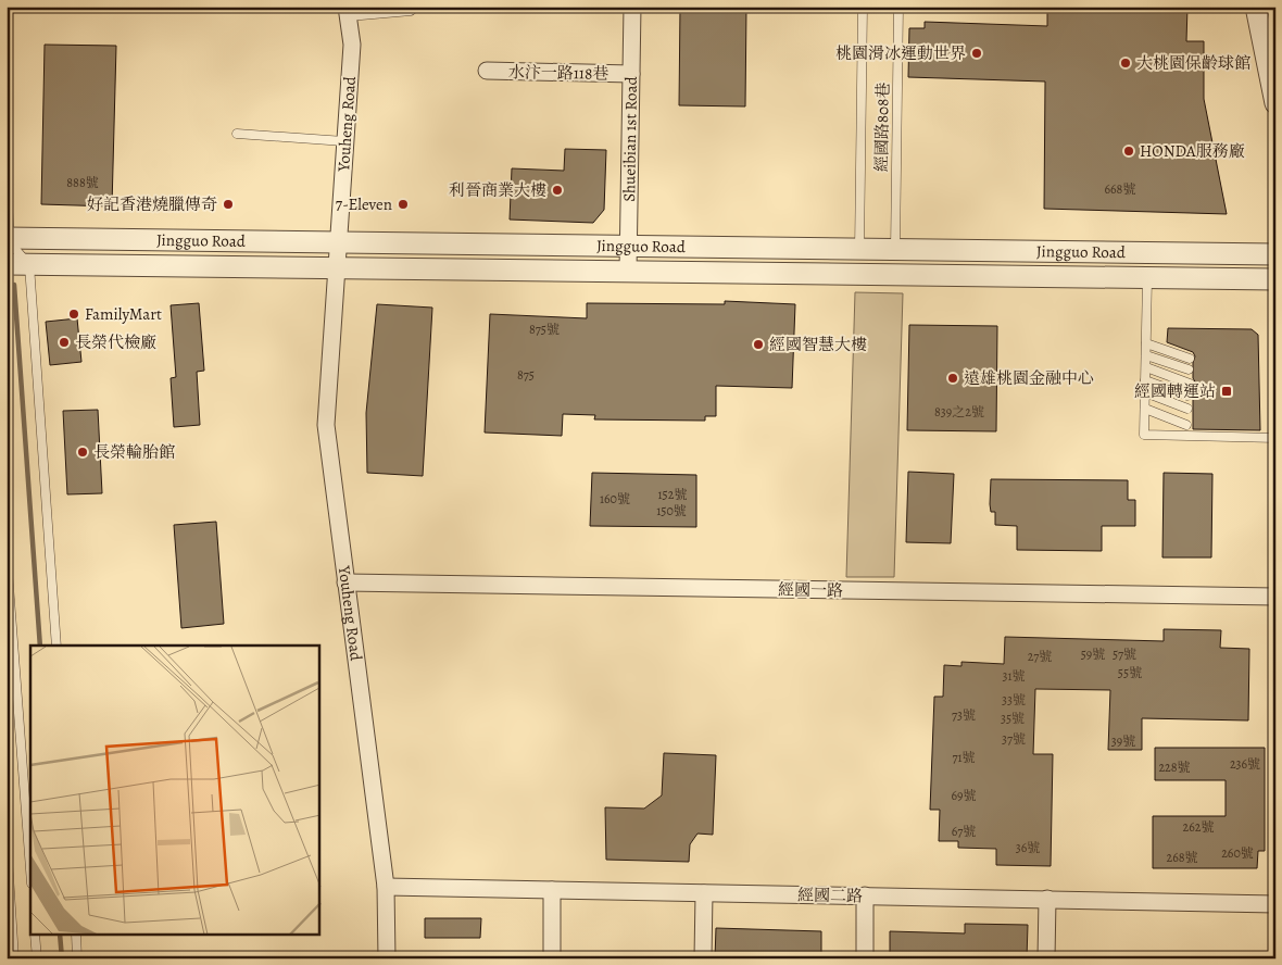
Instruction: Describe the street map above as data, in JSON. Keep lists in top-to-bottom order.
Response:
{
  "streets": {
    "street": [
      "水汴一路118巷",
      "Youheng Road",
      "Shueibian 1st Road",
      "Jingguo Road",
      "經國一路",
      "經國二路"
    ],
    "lane": ["經國路808巷"]
  },
  "crossings": [
    ["水汴一路118巷", "Shueibian 1st Road"],
    ["Youheng Road", "Jingguo Road"],
    ["Youheng Road", "經國一路"],
    ["Youheng Road", "經國二路"],
    ["經國路808巷", "Jingguo Road"],
    ["Shueibian 1st Road", "Jingguo Road"]
  ],
  "places": {
    "other": [
      "桃園滑冰運動世界",
      "大桃園保齡球館",
      "HONDA服務廠",
      "利晉商業大樓",
      "好記香港燒臘傳奇",
      "7-Eleven",
      "FamilyMart",
      "長榮代檢廠",
      "經國智慧大樓",
      "遠雄桃園金融中心",
      "長榮輪胎館"
    ],
    "transit": ["經國轉運站"]
  },
  "house_numbers": [
    "888號",
    "668號",
    "875號",
    "875",
    "839之2號",
    "152號",
    "160號",
    "150號",
    "59號",
    "57號",
    "27號",
    "55號",
    "31號",
    "33號",
    "73號",
    "35號",
    "37號",
    "39號",
    "71號",
    "236號",
    "228號",
    "69號",
    "262號",
    "67號",
    "36號",
    "260號",
    "268號"
  ]
}
